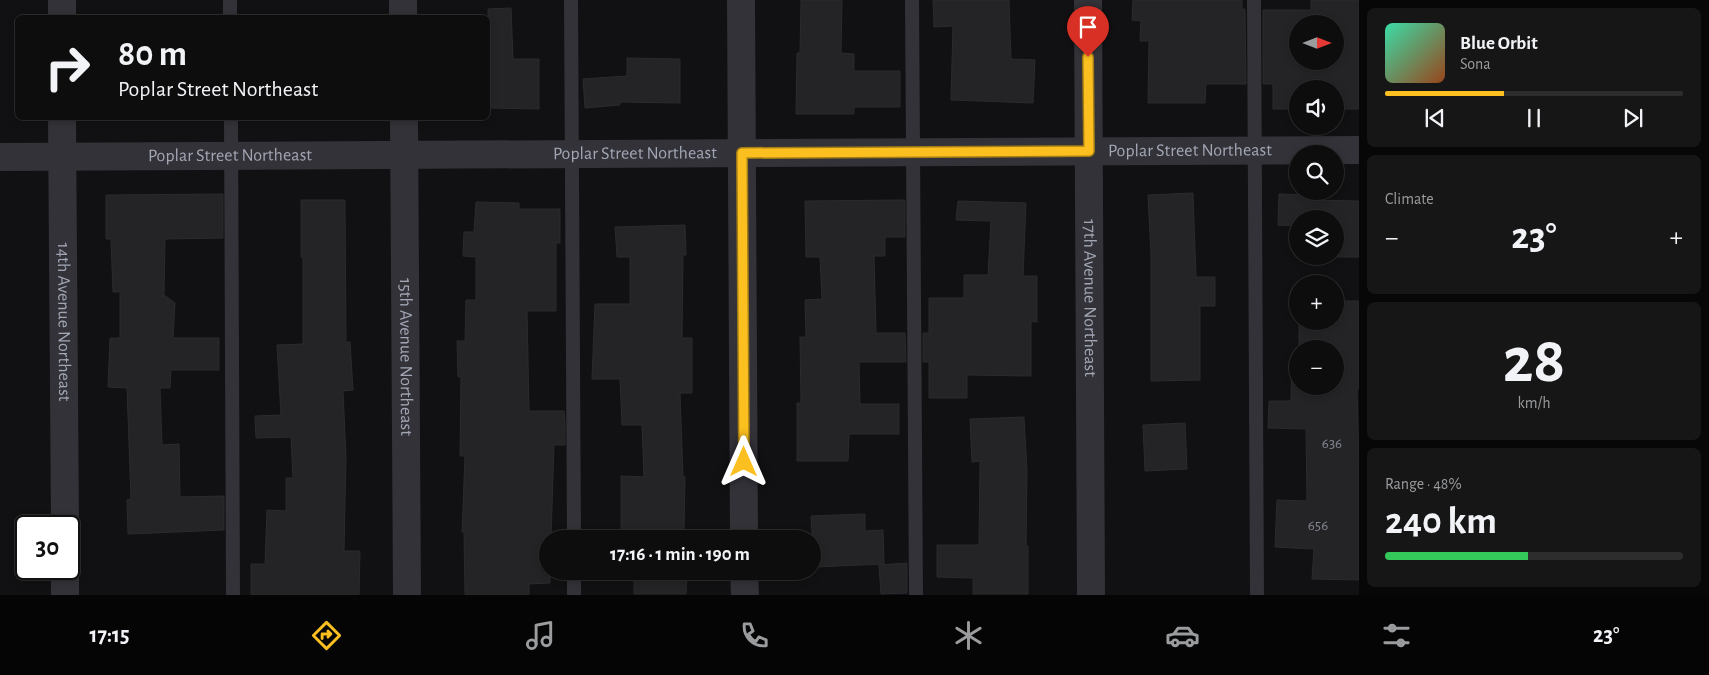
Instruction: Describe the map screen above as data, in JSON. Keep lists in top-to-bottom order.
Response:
{
  "streets": {
    "street": [
      "Poplar Street Northeast",
      "17th Avenue Northeast",
      "14th Avenue Northeast",
      "15th Avenue Northeast"
    ]
  },
  "crossings": [
    ["Poplar Street Northeast", "17th Avenue Northeast"],
    ["Poplar Street Northeast", "14th Avenue Northeast"],
    ["Poplar Street Northeast", "15th Avenue Northeast"]
  ],
  "house_numbers": ["636", "656"],
  "north": "right",
  "page": {
    "map_buttons": ["+", "−"],
    "turn": ["80 m", "Poplar Street Northeast"],
    "song": ["Blue Orbit", "Sona"],
    "tile": [
      "Climate",
      ["28", "km/h"],
      ["Range · 48%", "240 km"]
    ],
    "heat": ["−", "23°", "+"],
    "limit": "30",
    "trip": "17:16 · 1 min · 190 m",
    "tabs": ["17:15", "23°"]
  }
}
